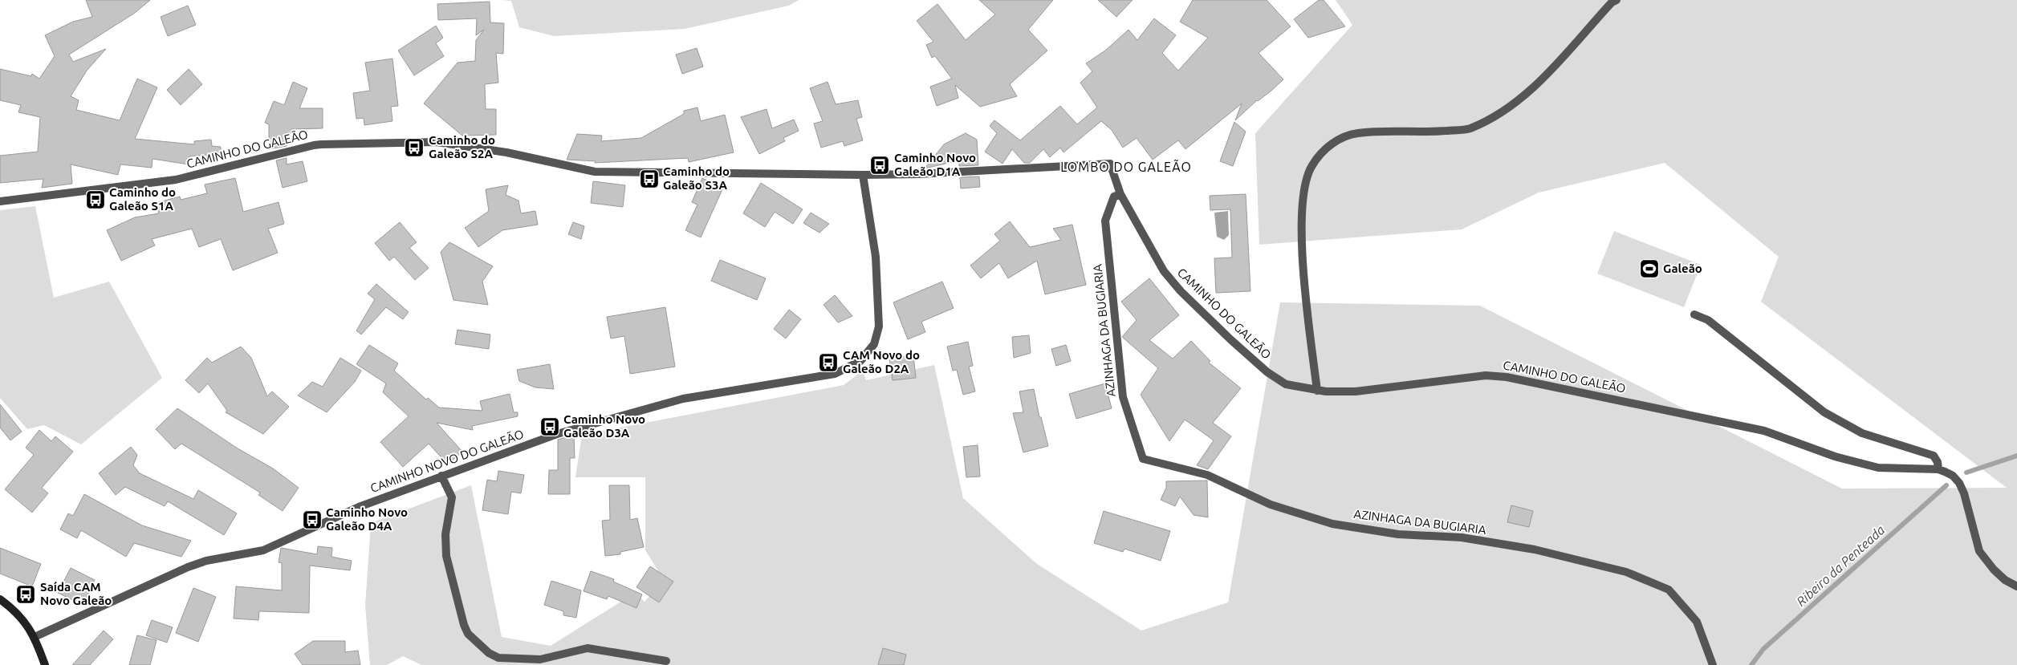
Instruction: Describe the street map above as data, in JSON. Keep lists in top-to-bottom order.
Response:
{
  "streets": {
    "street": ["CAMINHO DO GALEÃO", "AZINHAGA DA BUGIARIA", "CAMINHO NOVO DO GALEÃO"]
  },
  "crossings": [
    ["CAMINHO DO GALEÃO", "AZINHAGA DA BUGIARIA"],
    ["CAMINHO DO GALEÃO", "CAMINHO NOVO DO GALEÃO"]
  ],
  "districts": ["LOMBO DO GALEÃO"],
  "water": ["Ribeiro da Penteada"],
  "places": {
    "bus stop": [
      "Caminho do Galeão S2A",
      "Caminho Novo Galeão D1A",
      "Caminho do Galeão S3A",
      "Caminho do Galeão S1A",
      "CAM Novo do Galeão D2A",
      "Caminho Novo Galeão D3A",
      "Caminho Novo Galeão D4A",
      "Saída CAM Novo Galeão"
    ],
    "sports": ["Galeão"]
  }
}
